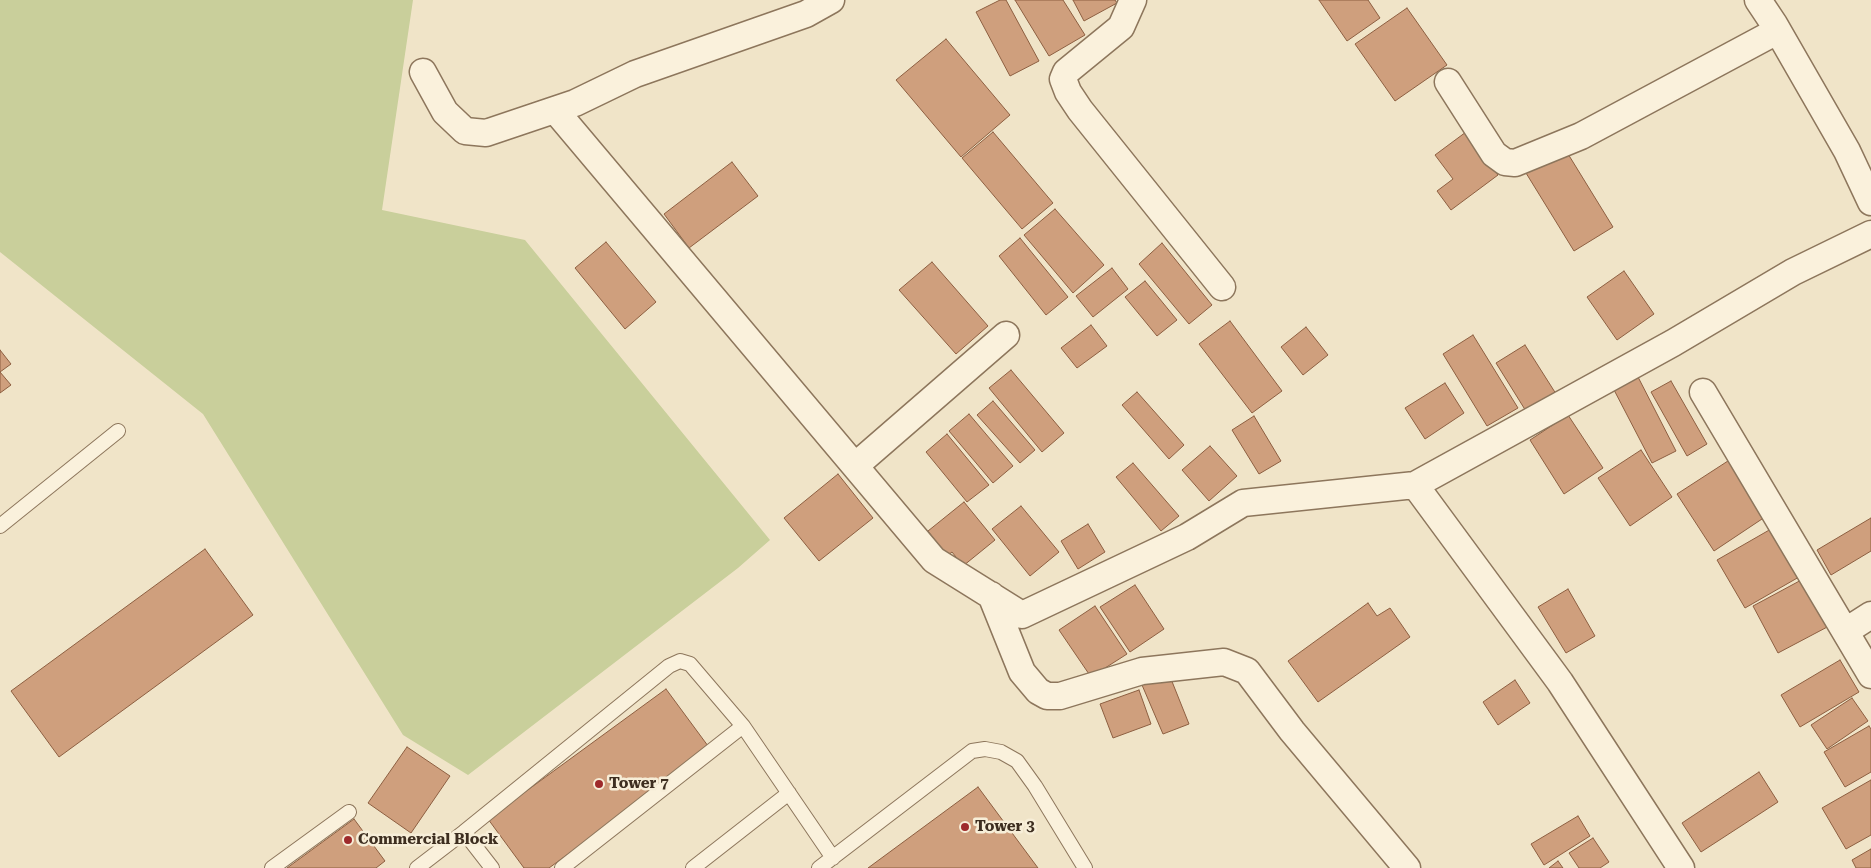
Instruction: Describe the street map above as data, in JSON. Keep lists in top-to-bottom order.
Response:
{
  "places": ["Tower 7", "Tower 3", "Commercial Block"]
}
